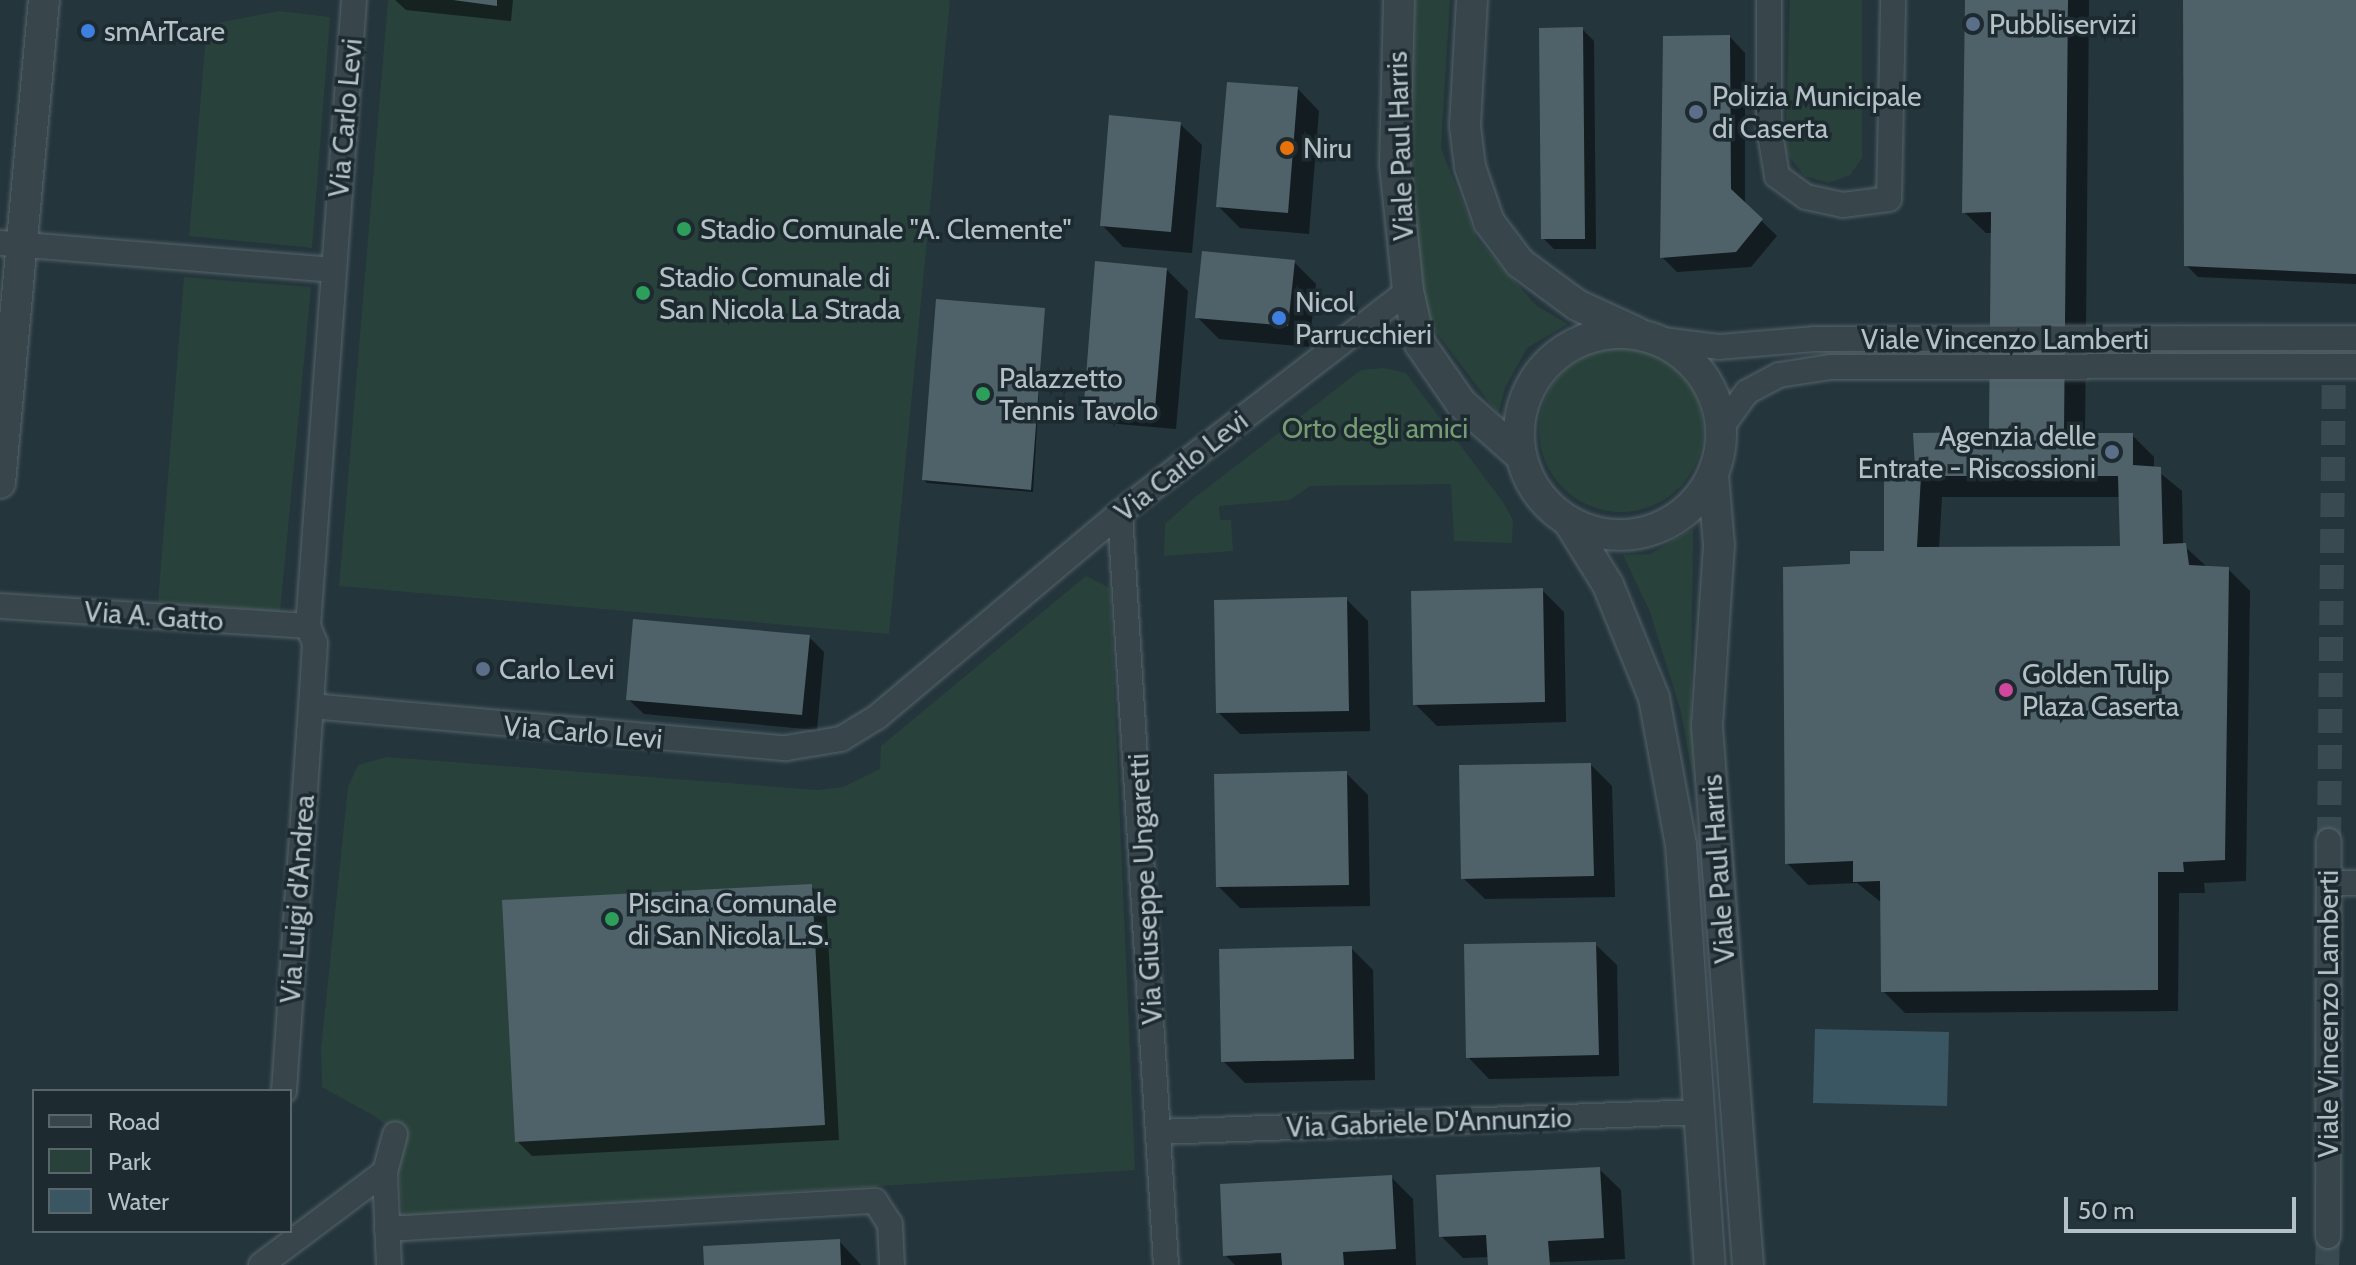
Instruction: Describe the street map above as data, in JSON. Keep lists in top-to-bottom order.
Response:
{
  "streets": {
    "street": [
      "Via Carlo Levi",
      "Viale Paul Harris",
      "Viale Vincenzo Lamberti",
      "Via A. Gatto",
      "Via Giuseppe Ungaretti",
      "Via Luigi d'Andrea",
      "Via Gabriele D'Annunzio"
    ]
  },
  "crossings": [
    ["Via Carlo Levi", "Viale Paul Harris"],
    ["Via Carlo Levi", "Via A. Gatto"],
    ["Via Carlo Levi", "Via Giuseppe Ungaretti"],
    ["Via Carlo Levi", "Via Luigi d'Andrea"],
    ["Viale Paul Harris", "Viale Vincenzo Lamberti"],
    ["Viale Paul Harris", "Via Gabriele D'Annunzio"],
    ["Via Giuseppe Ungaretti", "Via Gabriele D'Annunzio"]
  ],
  "parks": ["Orto degli amici"],
  "places": [
    "Pubbliservizi",
    "smArTcare",
    "Polizia Municipale di Caserta",
    "Niru",
    "Stadio Comunale \"A. Clemente\"",
    "Stadio Comunale di San Nicola La Strada",
    "Nicol Parrucchieri",
    "Palazzetto Tennis Tavolo",
    "Agenzia delle Entrate - Riscossioni",
    "Carlo Levi",
    "Golden Tulip Plaza Caserta",
    "Piscina Comunale di San Nicola L.S."
  ],
  "legend": ["Road", "Park", "Water"],
  "scale_bar": "50 m"
}
